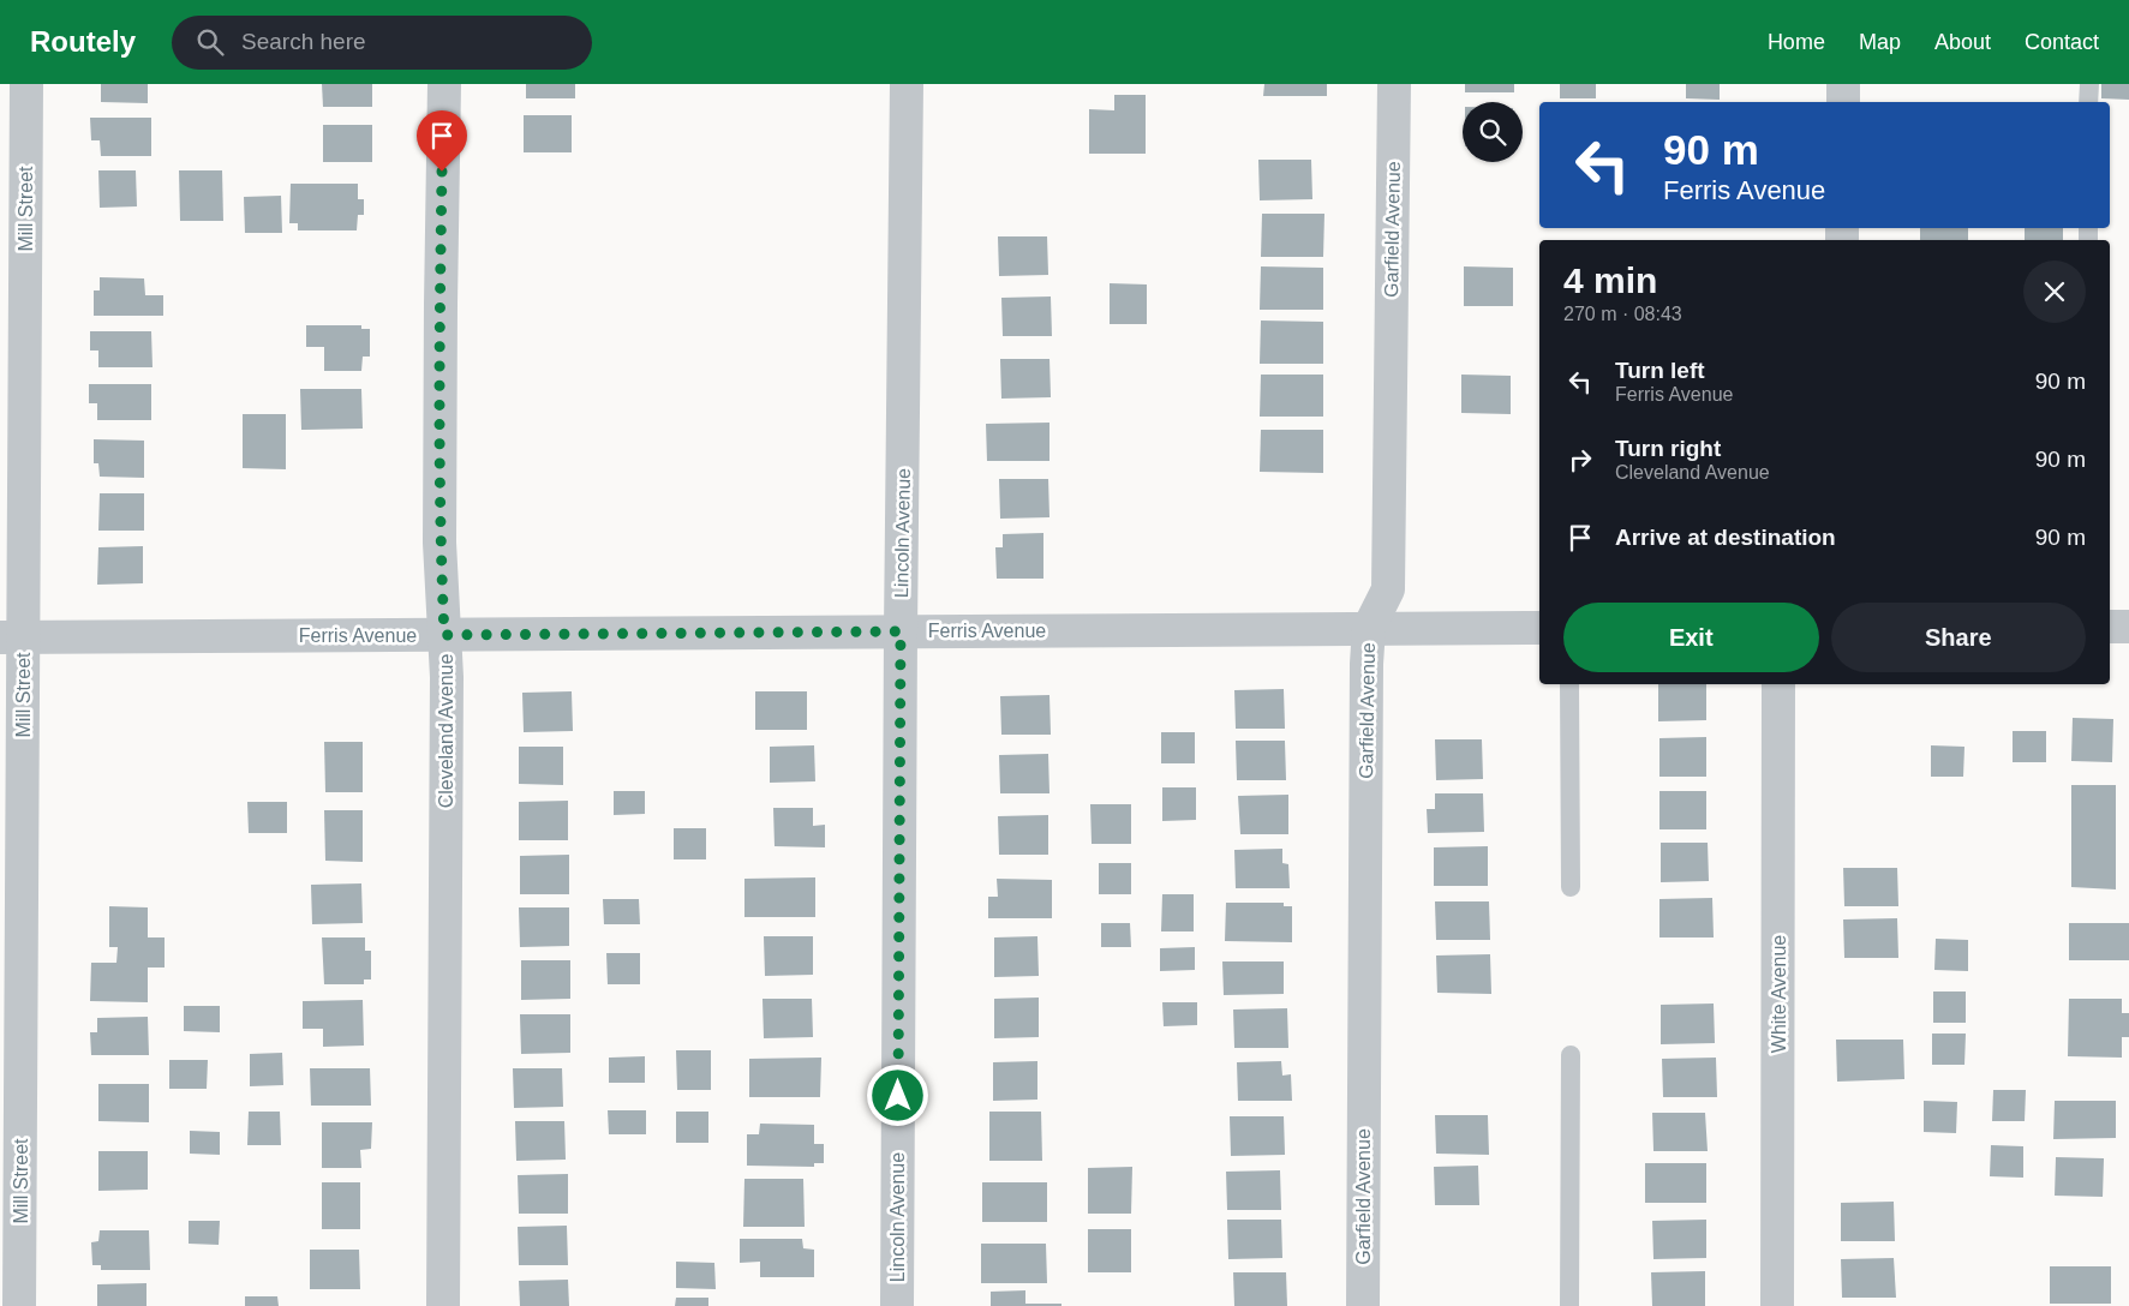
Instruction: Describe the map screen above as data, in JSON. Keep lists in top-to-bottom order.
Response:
{
  "streets": {
    "street": [
      "Mill Street",
      "Garfield Avenue",
      "Lincoln Avenue",
      "Ferris Avenue",
      "Cleveland Avenue",
      "White Avenue"
    ]
  },
  "crossings": [
    ["Mill Street", "Ferris Avenue"],
    ["Garfield Avenue", "Ferris Avenue"],
    ["Lincoln Avenue", "Ferris Avenue"],
    ["Ferris Avenue", "Cleveland Avenue"]
  ],
  "page": {
    "header": "Routely",
    "search": "Search here",
    "nav": [
      "Home",
      "Map",
      "About",
      "Contact"
    ],
    "turn": ["90 m", "Ferris Avenue"],
    "heading": ["4 min", "270 m · 08:43"],
    "list": [
      {
        "name": "Turn left",
        "note": "Ferris Avenue",
        "value": "90 m"
      },
      {
        "name": "Turn right",
        "note": "Cleveland Avenue",
        "value": "90 m"
      },
      {
        "name": "Arrive at destination",
        "value": "90 m"
      }
    ],
    "buttons": ["Exit", "Share"]
  }
}
